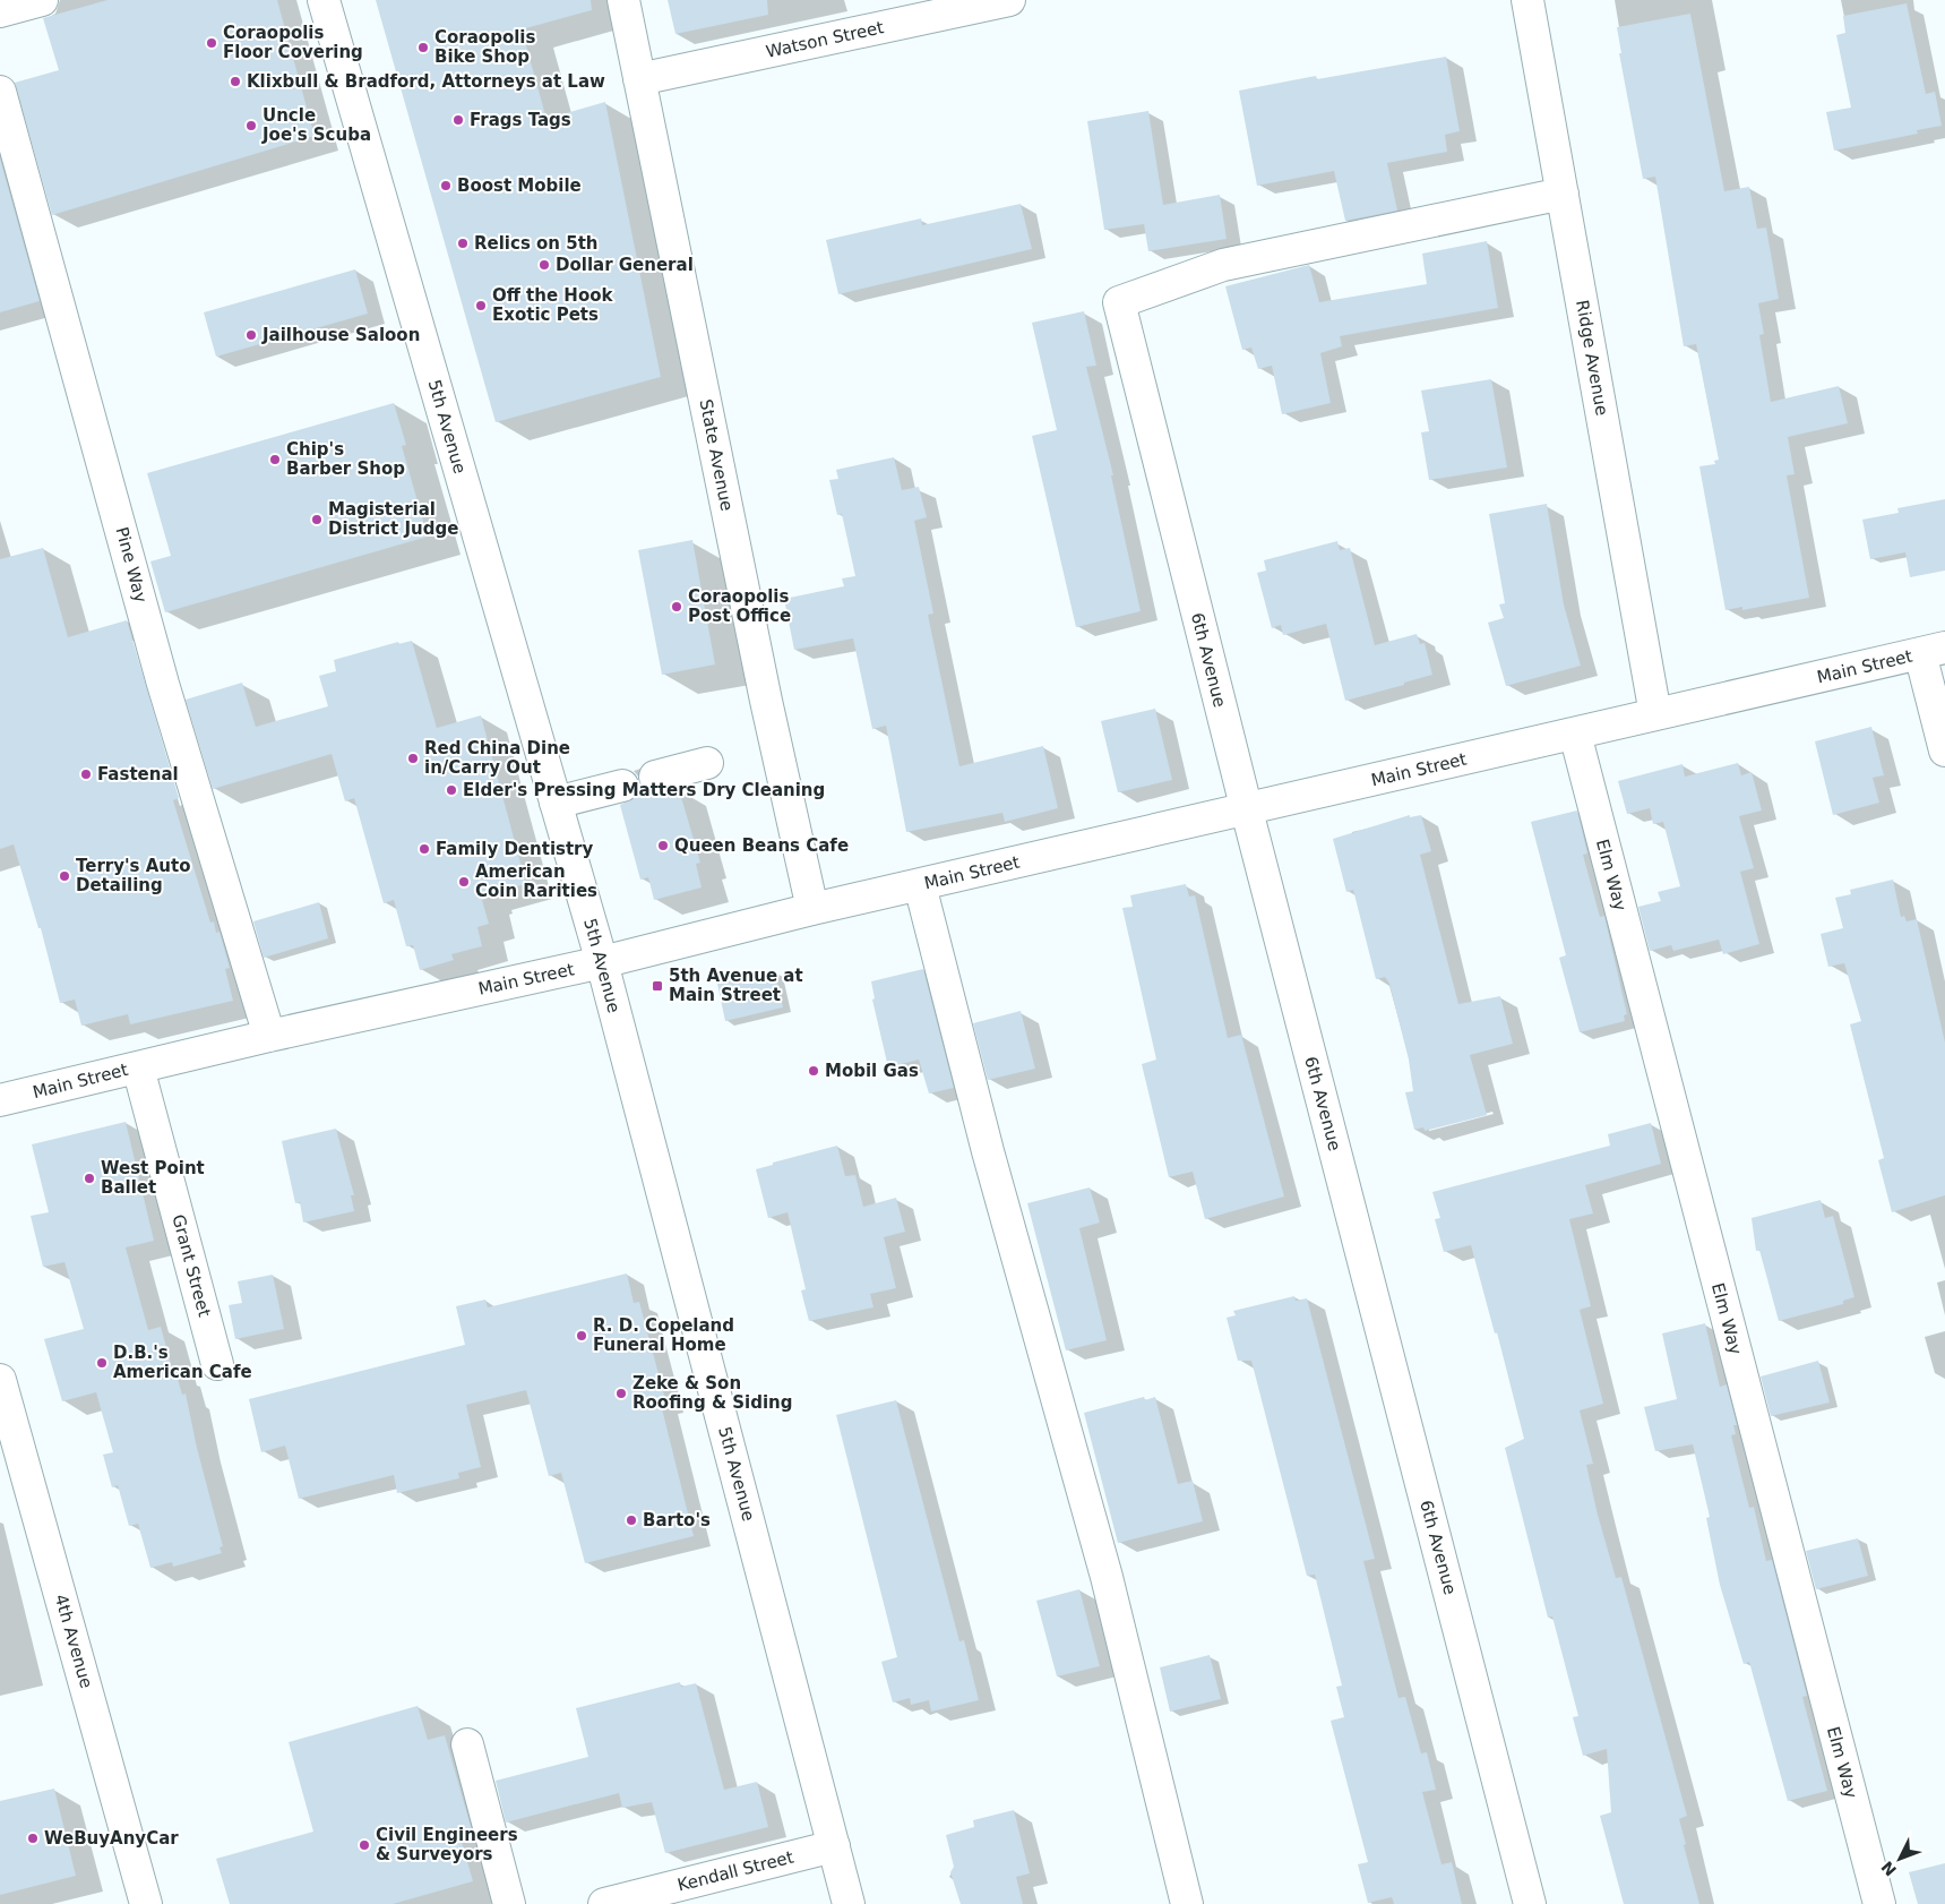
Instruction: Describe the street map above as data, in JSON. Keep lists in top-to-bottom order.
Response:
{
  "streets": {
    "street": [
      "Watson Street",
      "Ridge Avenue",
      "5th Avenue",
      "State Avenue",
      "Pine Way",
      "6th Avenue",
      "Main Street",
      "Elm Way",
      "Grant Street",
      "4th Avenue",
      "Kendall Street"
    ]
  },
  "crossings": [
    ["Watson Street", "State Avenue"],
    ["Ridge Avenue", "6th Avenue"],
    ["Ridge Avenue", "Main Street"],
    ["5th Avenue", "Main Street"],
    ["5th Avenue", "Kendall Street"],
    ["State Avenue", "Main Street"],
    ["Pine Way", "Main Street"],
    ["6th Avenue", "Main Street"],
    ["Main Street", "Elm Way"],
    ["Main Street", "Grant Street"]
  ],
  "places": {
    "other": [
      "Coraopolis Floor Covering",
      "Coraopolis Bike Shop",
      "Klixbull & Bradford, Attorneys at Law",
      "Frags Tags",
      "Uncle Joe's Scuba",
      "Boost Mobile",
      "Relics on 5th",
      "Dollar General",
      "Off the Hook Exotic Pets",
      "Jailhouse Saloon",
      "Chip's Barber Shop",
      "Magisterial District Judge",
      "Coraopolis Post Office",
      "Red China Dine in/Carry Out",
      "Fastenal",
      "Elder's Pressing Matters Dry Cleaning",
      "Queen Beans Cafe",
      "Family Dentistry",
      "Terry's Auto Detailing",
      "American Coin Rarities",
      "Mobil Gas",
      "West Point Ballet",
      "R. D. Copeland Funeral Home",
      "D.B.'s American Cafe",
      "Zeke & Son Roofing & Siding",
      "Barto's",
      "WeBuyAnyCar",
      "Civil Engineers & Surveyors"
    ],
    "transit": ["5th Avenue at Main Street"]
  },
  "north": "bottom left"
}
